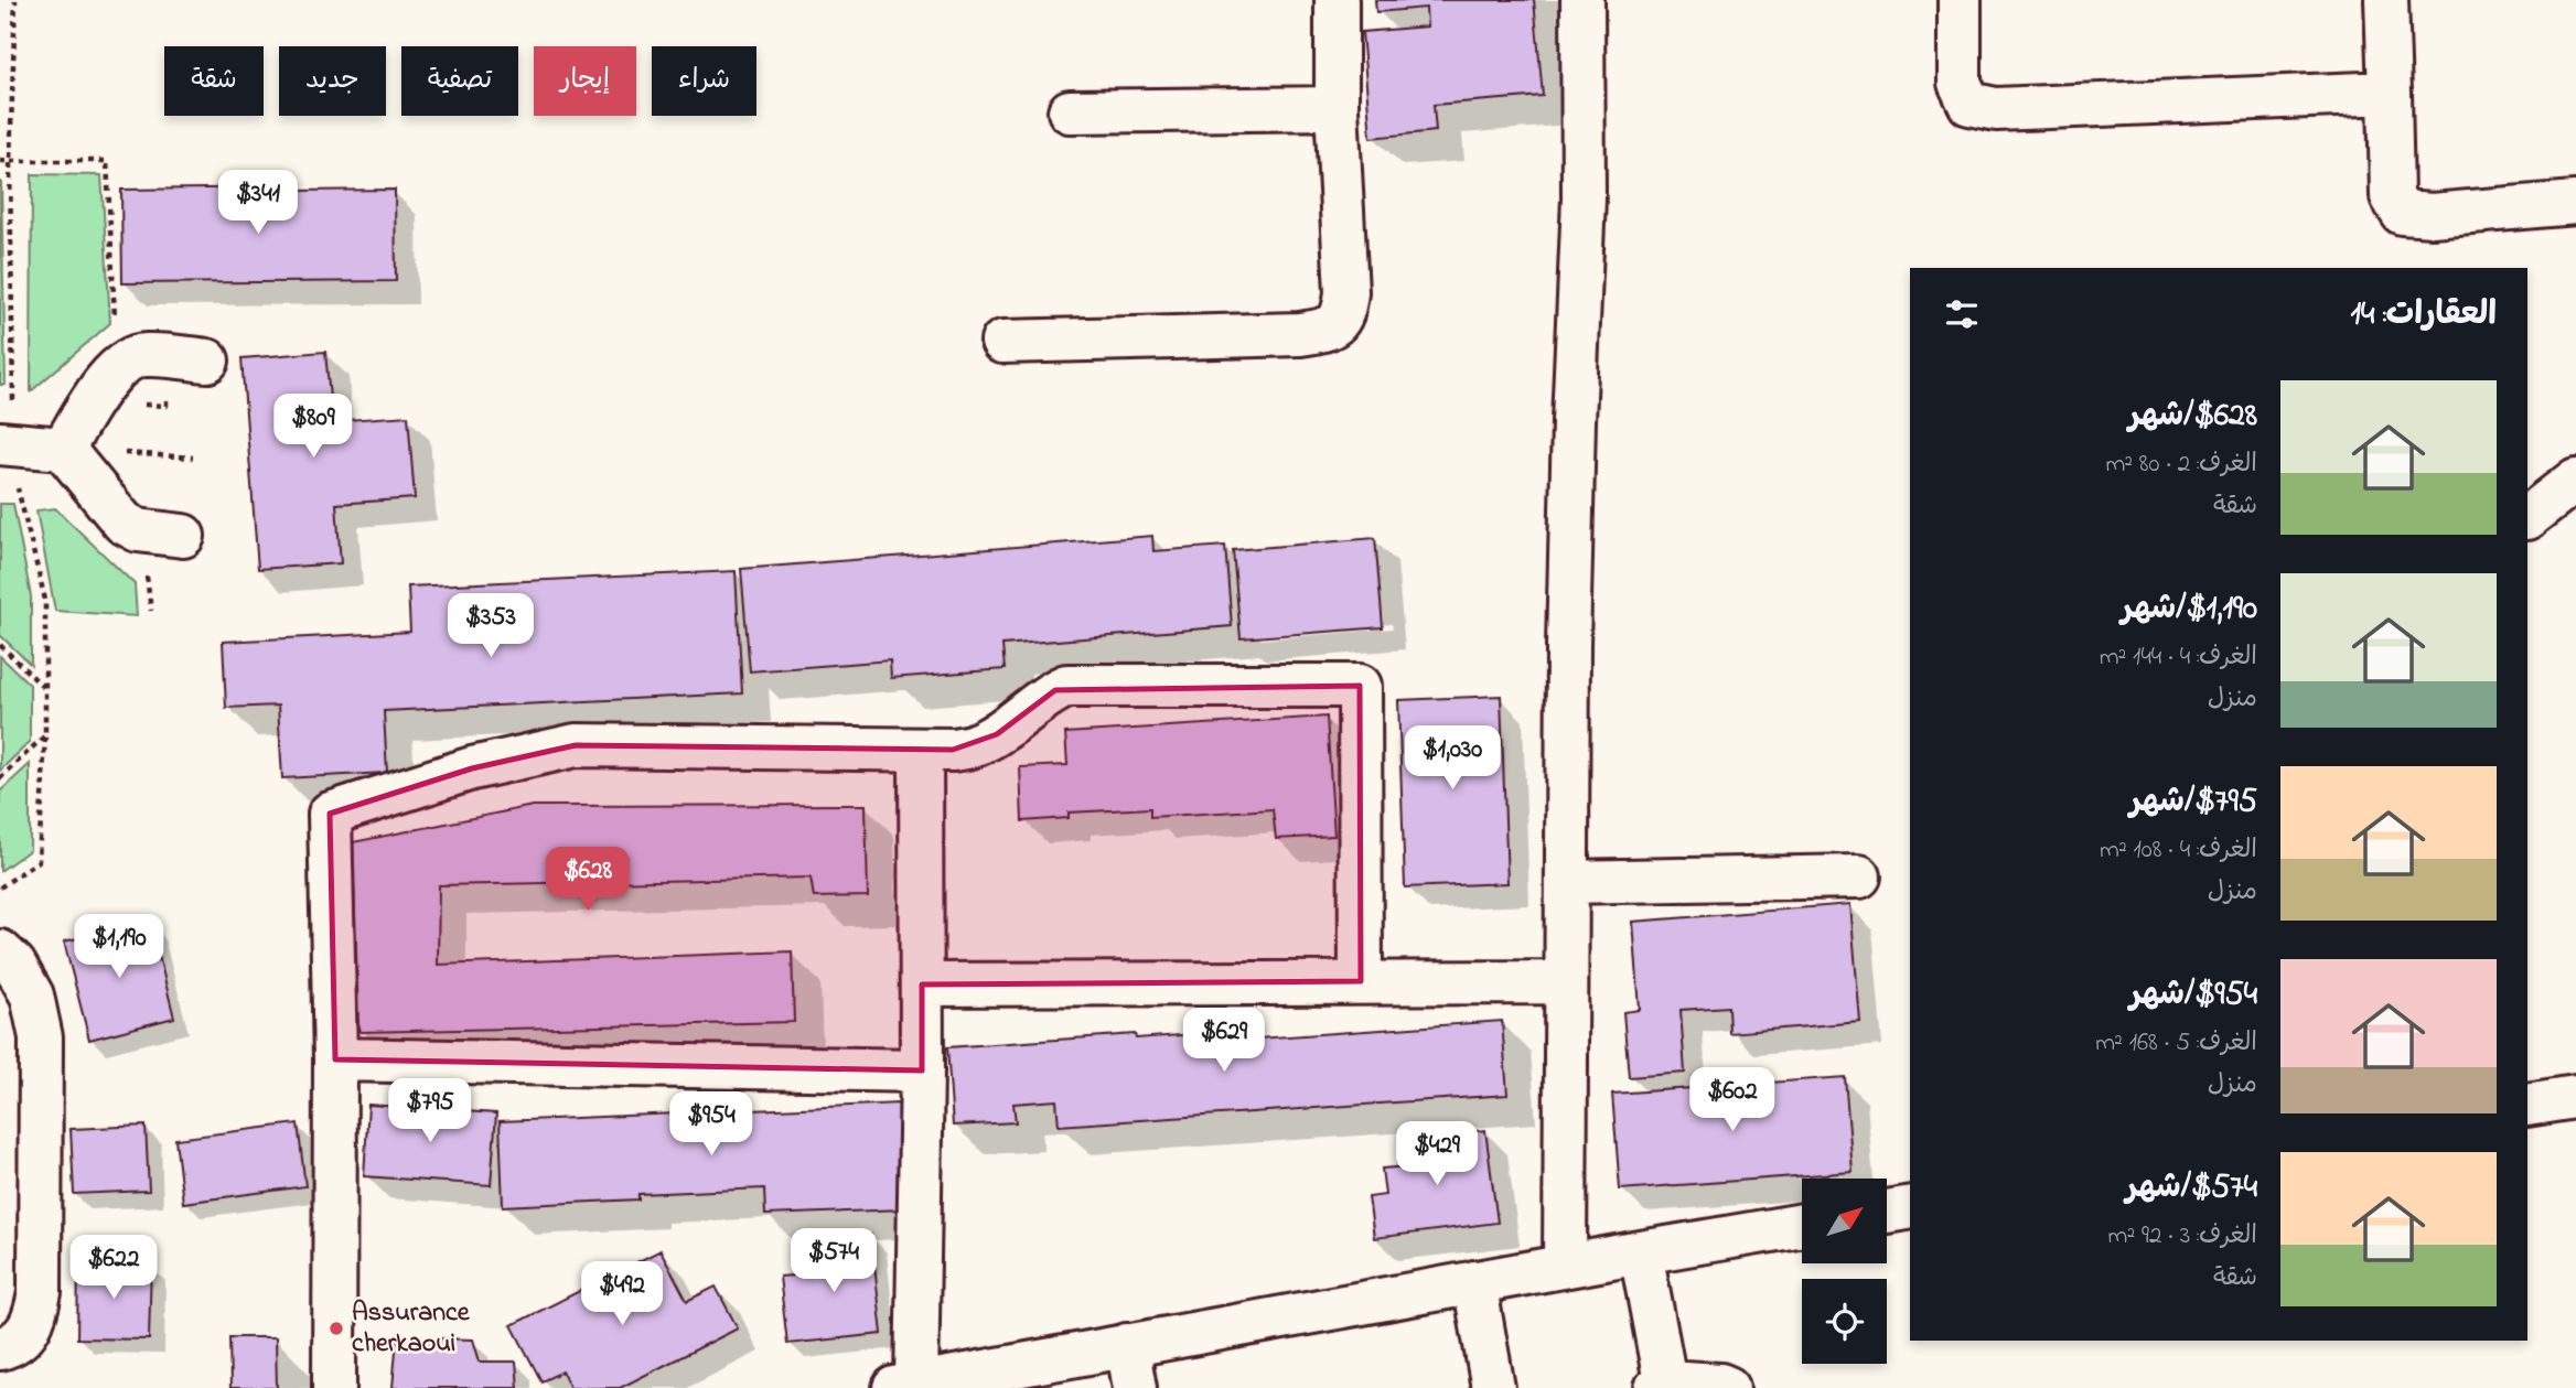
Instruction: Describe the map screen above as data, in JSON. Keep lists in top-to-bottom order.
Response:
{
  "places": ["Assurance cherkaoui"],
  "north": "top right",
  "page": {
    "chip": [
      "شراء",
      "إيجار",
      "تصفية",
      "جديد",
      "شقة"
    ],
    "price": [
      "$341",
      "$809",
      "$353",
      "$1,030",
      "$628",
      "$1,190",
      "$629",
      "$602",
      "$795",
      "$954",
      "$429",
      "$574",
      "$622",
      "$492"
    ],
    "heading": "العقارات: 14",
    "list": [
      {
        "name": "$628/شهر",
        "note": "الغرف: 2 · 80 m² · شقة"
      },
      {
        "name": "$1,190/شهر",
        "note": "الغرف: 4 · 144 m² · منزل"
      },
      {
        "name": "$795/شهر",
        "note": "الغرف: 4 · 108 m² · منزل"
      },
      {
        "name": "$954/شهر",
        "note": "الغرف: 5 · 168 m² · منزل"
      },
      {
        "name": "$574/شهر",
        "note": "الغرف: 3 · 92 m² · شقة"
      }
    ]
  }
}
